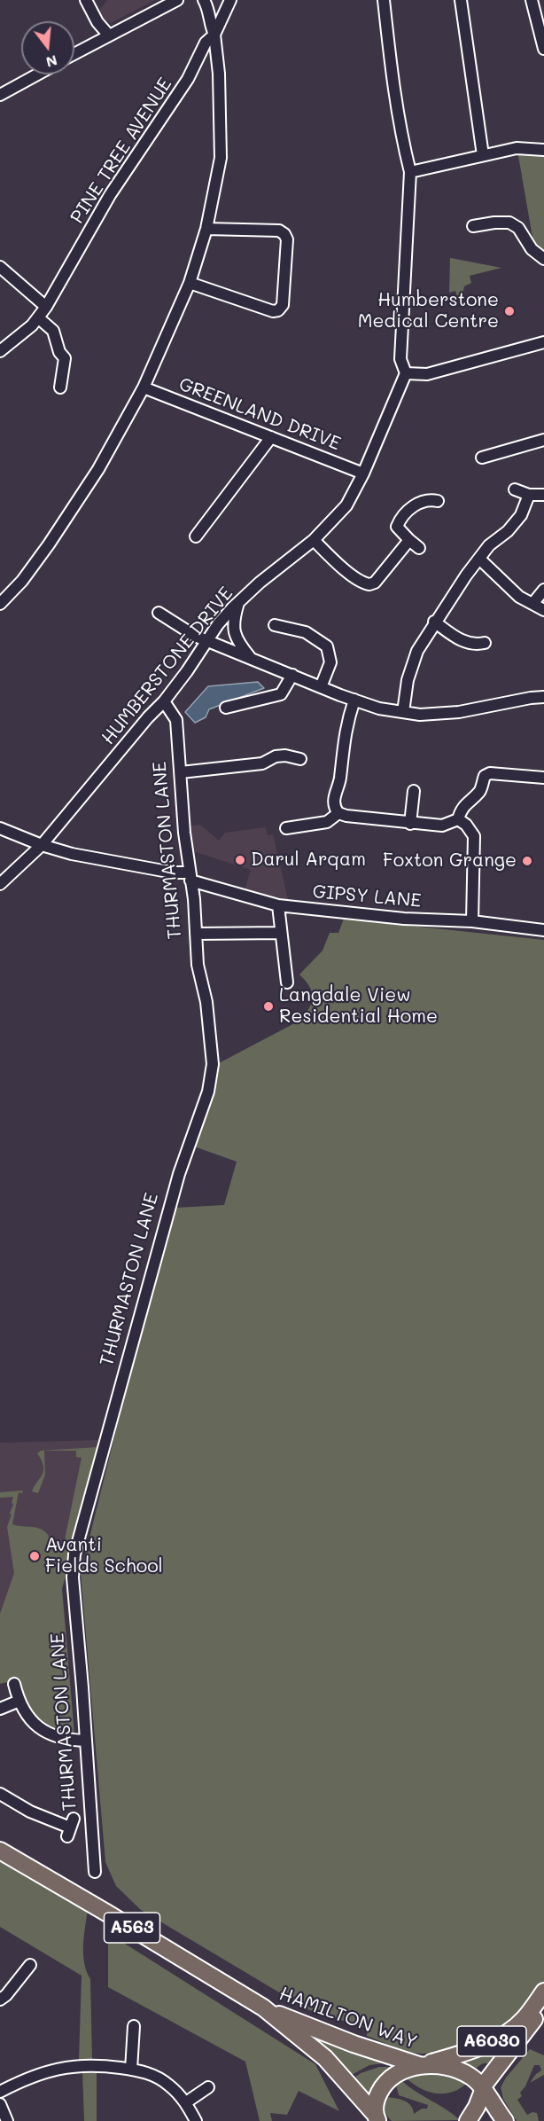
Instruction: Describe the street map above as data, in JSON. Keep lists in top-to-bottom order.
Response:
{
  "streets": {
    "highway": ["A563", "HAMILTON WAY", "A6030"],
    "street": [
      "PINE TREE AVENUE",
      "GREENLAND DRIVE",
      "HUMBERSTONE DRIVE",
      "THURMASTON LANE",
      "GIPSY LANE"
    ]
  },
  "crossings": [
    ["GREENLAND DRIVE", "HUMBERSTONE DRIVE"],
    ["HUMBERSTONE DRIVE", "THURMASTON LANE"],
    ["HUMBERSTONE DRIVE", "GIPSY LANE"],
    ["THURMASTON LANE", "GIPSY LANE"],
    ["A563", "HAMILTON WAY"],
    ["A563", "A6030"],
    ["HAMILTON WAY", "A6030"]
  ],
  "places": [
    "Humberstone Medical Centre",
    "Darul Arqam",
    "Foxton Grange",
    "Langdale View Residential Home",
    "Avanti Fields School"
  ],
  "north": "bottom"
}
